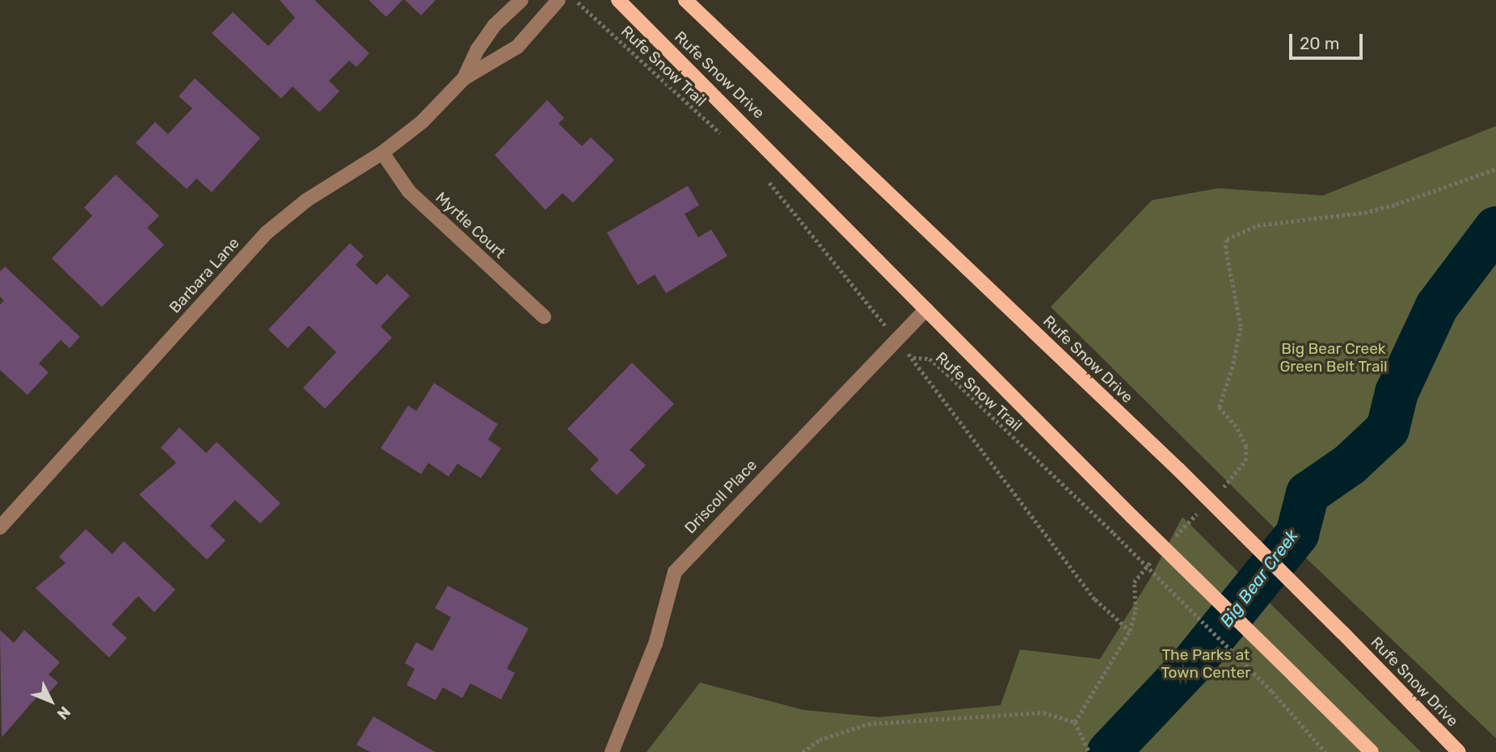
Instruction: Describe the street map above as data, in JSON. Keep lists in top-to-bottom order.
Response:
{
  "streets": {
    "main road": ["Rufe Snow Drive"],
    "street": ["Myrtle Court", "Barbara Lane", "Driscoll Place"],
    "path": ["Rufe Snow Trail"]
  },
  "crossings": [
    ["Rufe Snow Trail", "Driscoll Place"],
    ["Rufe Snow Drive", "Driscoll Place"],
    ["Myrtle Court", "Barbara Lane"]
  ],
  "water": ["Big Bear Creek"],
  "parks": ["Big Bear Creek Green Belt Trail", "The Parks at Town Center"],
  "scale_bar": "20 m",
  "north": "bottom right"
}
